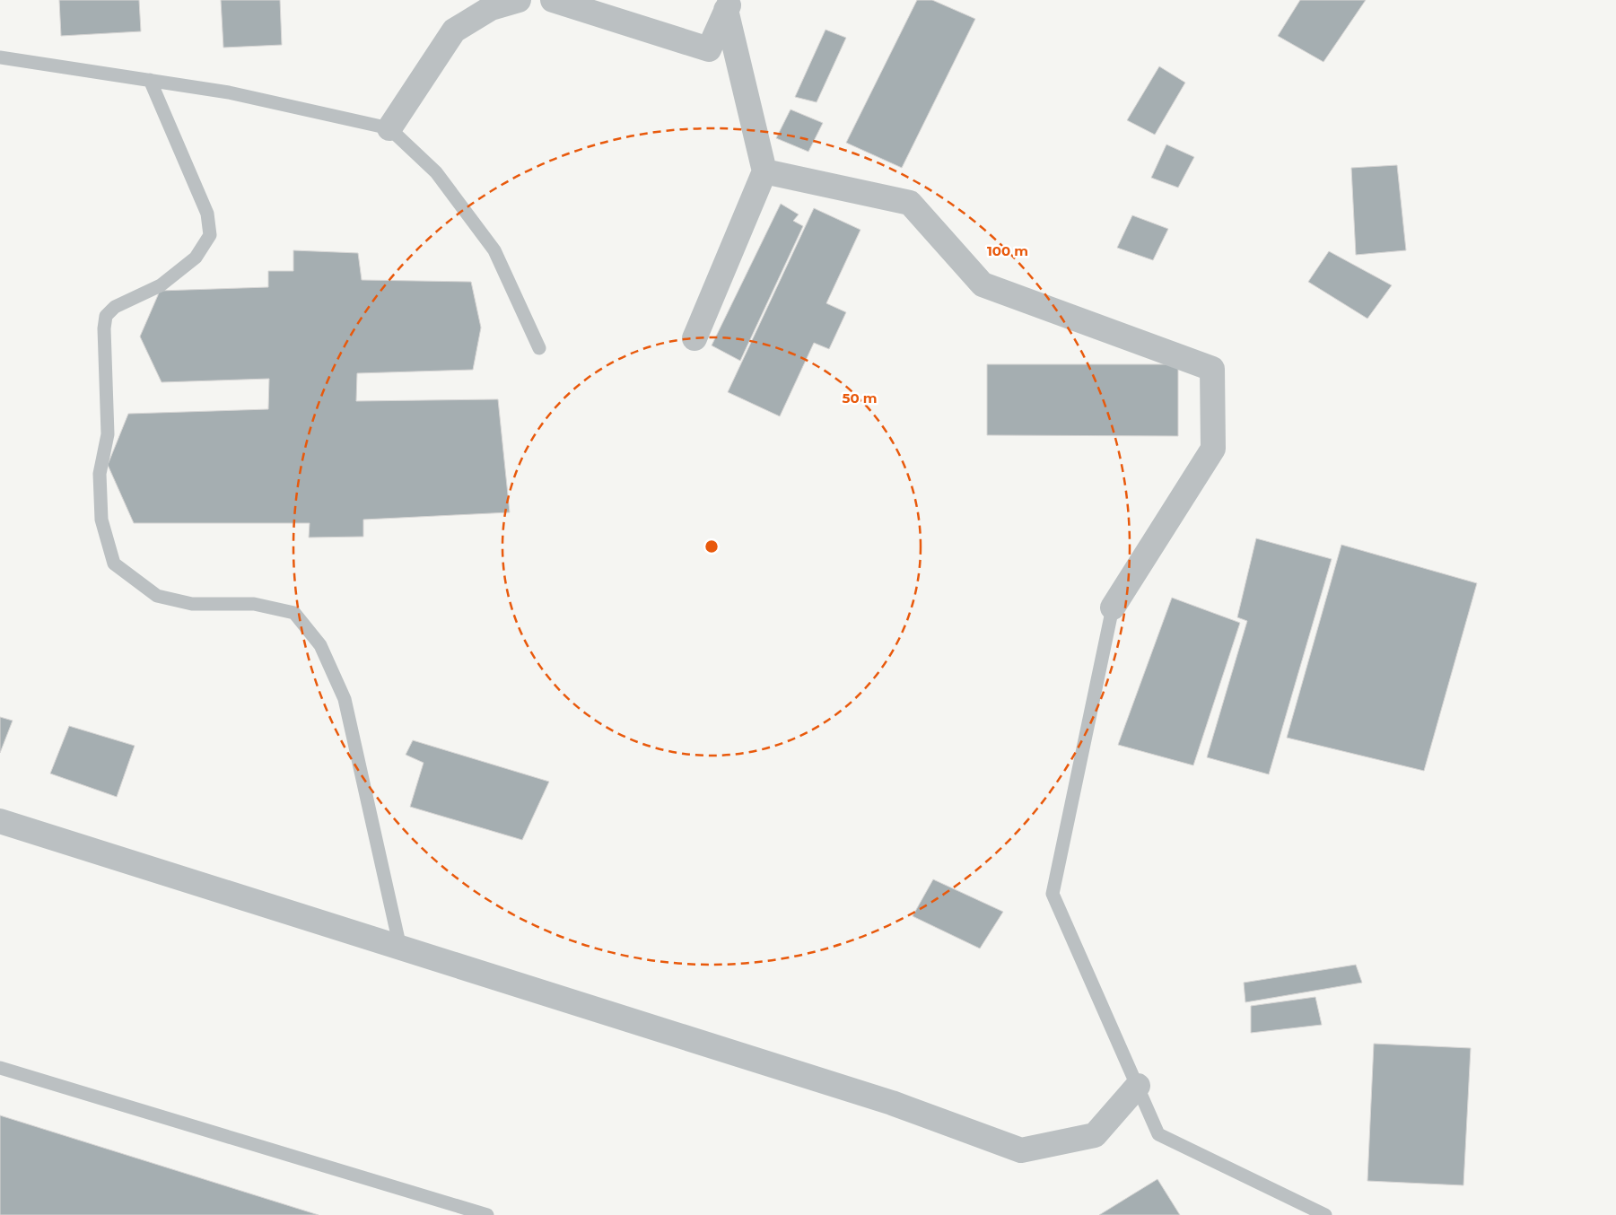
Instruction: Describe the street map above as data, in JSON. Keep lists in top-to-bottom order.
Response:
{
  "rings": ["100 m", "50 m"]
}
